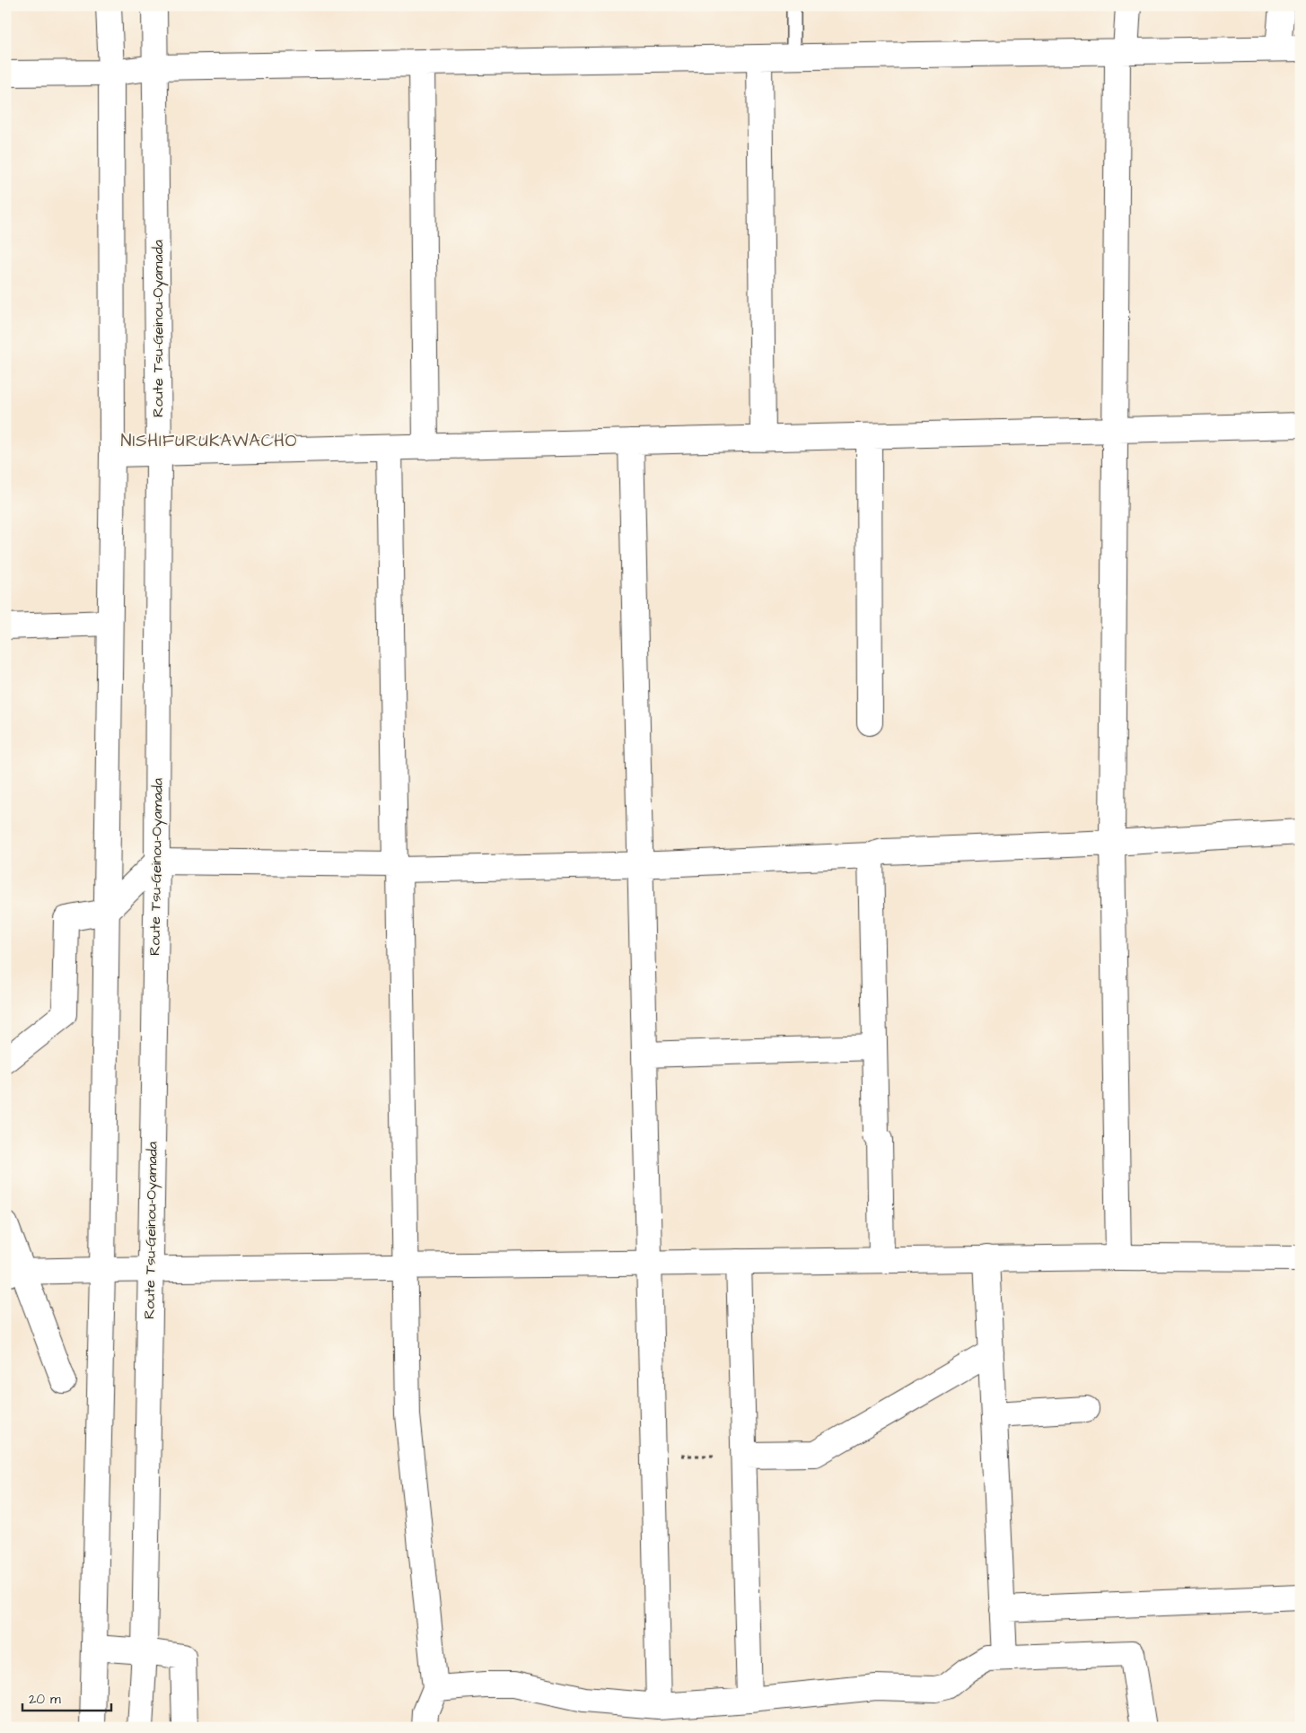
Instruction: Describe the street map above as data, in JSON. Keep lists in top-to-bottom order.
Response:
{
  "streets": {
    "street": ["Route Tsu-Geinou-Oyamada"]
  },
  "districts": ["NISHIFURUKAWACHO"],
  "scale_bar": "20 m"
}
